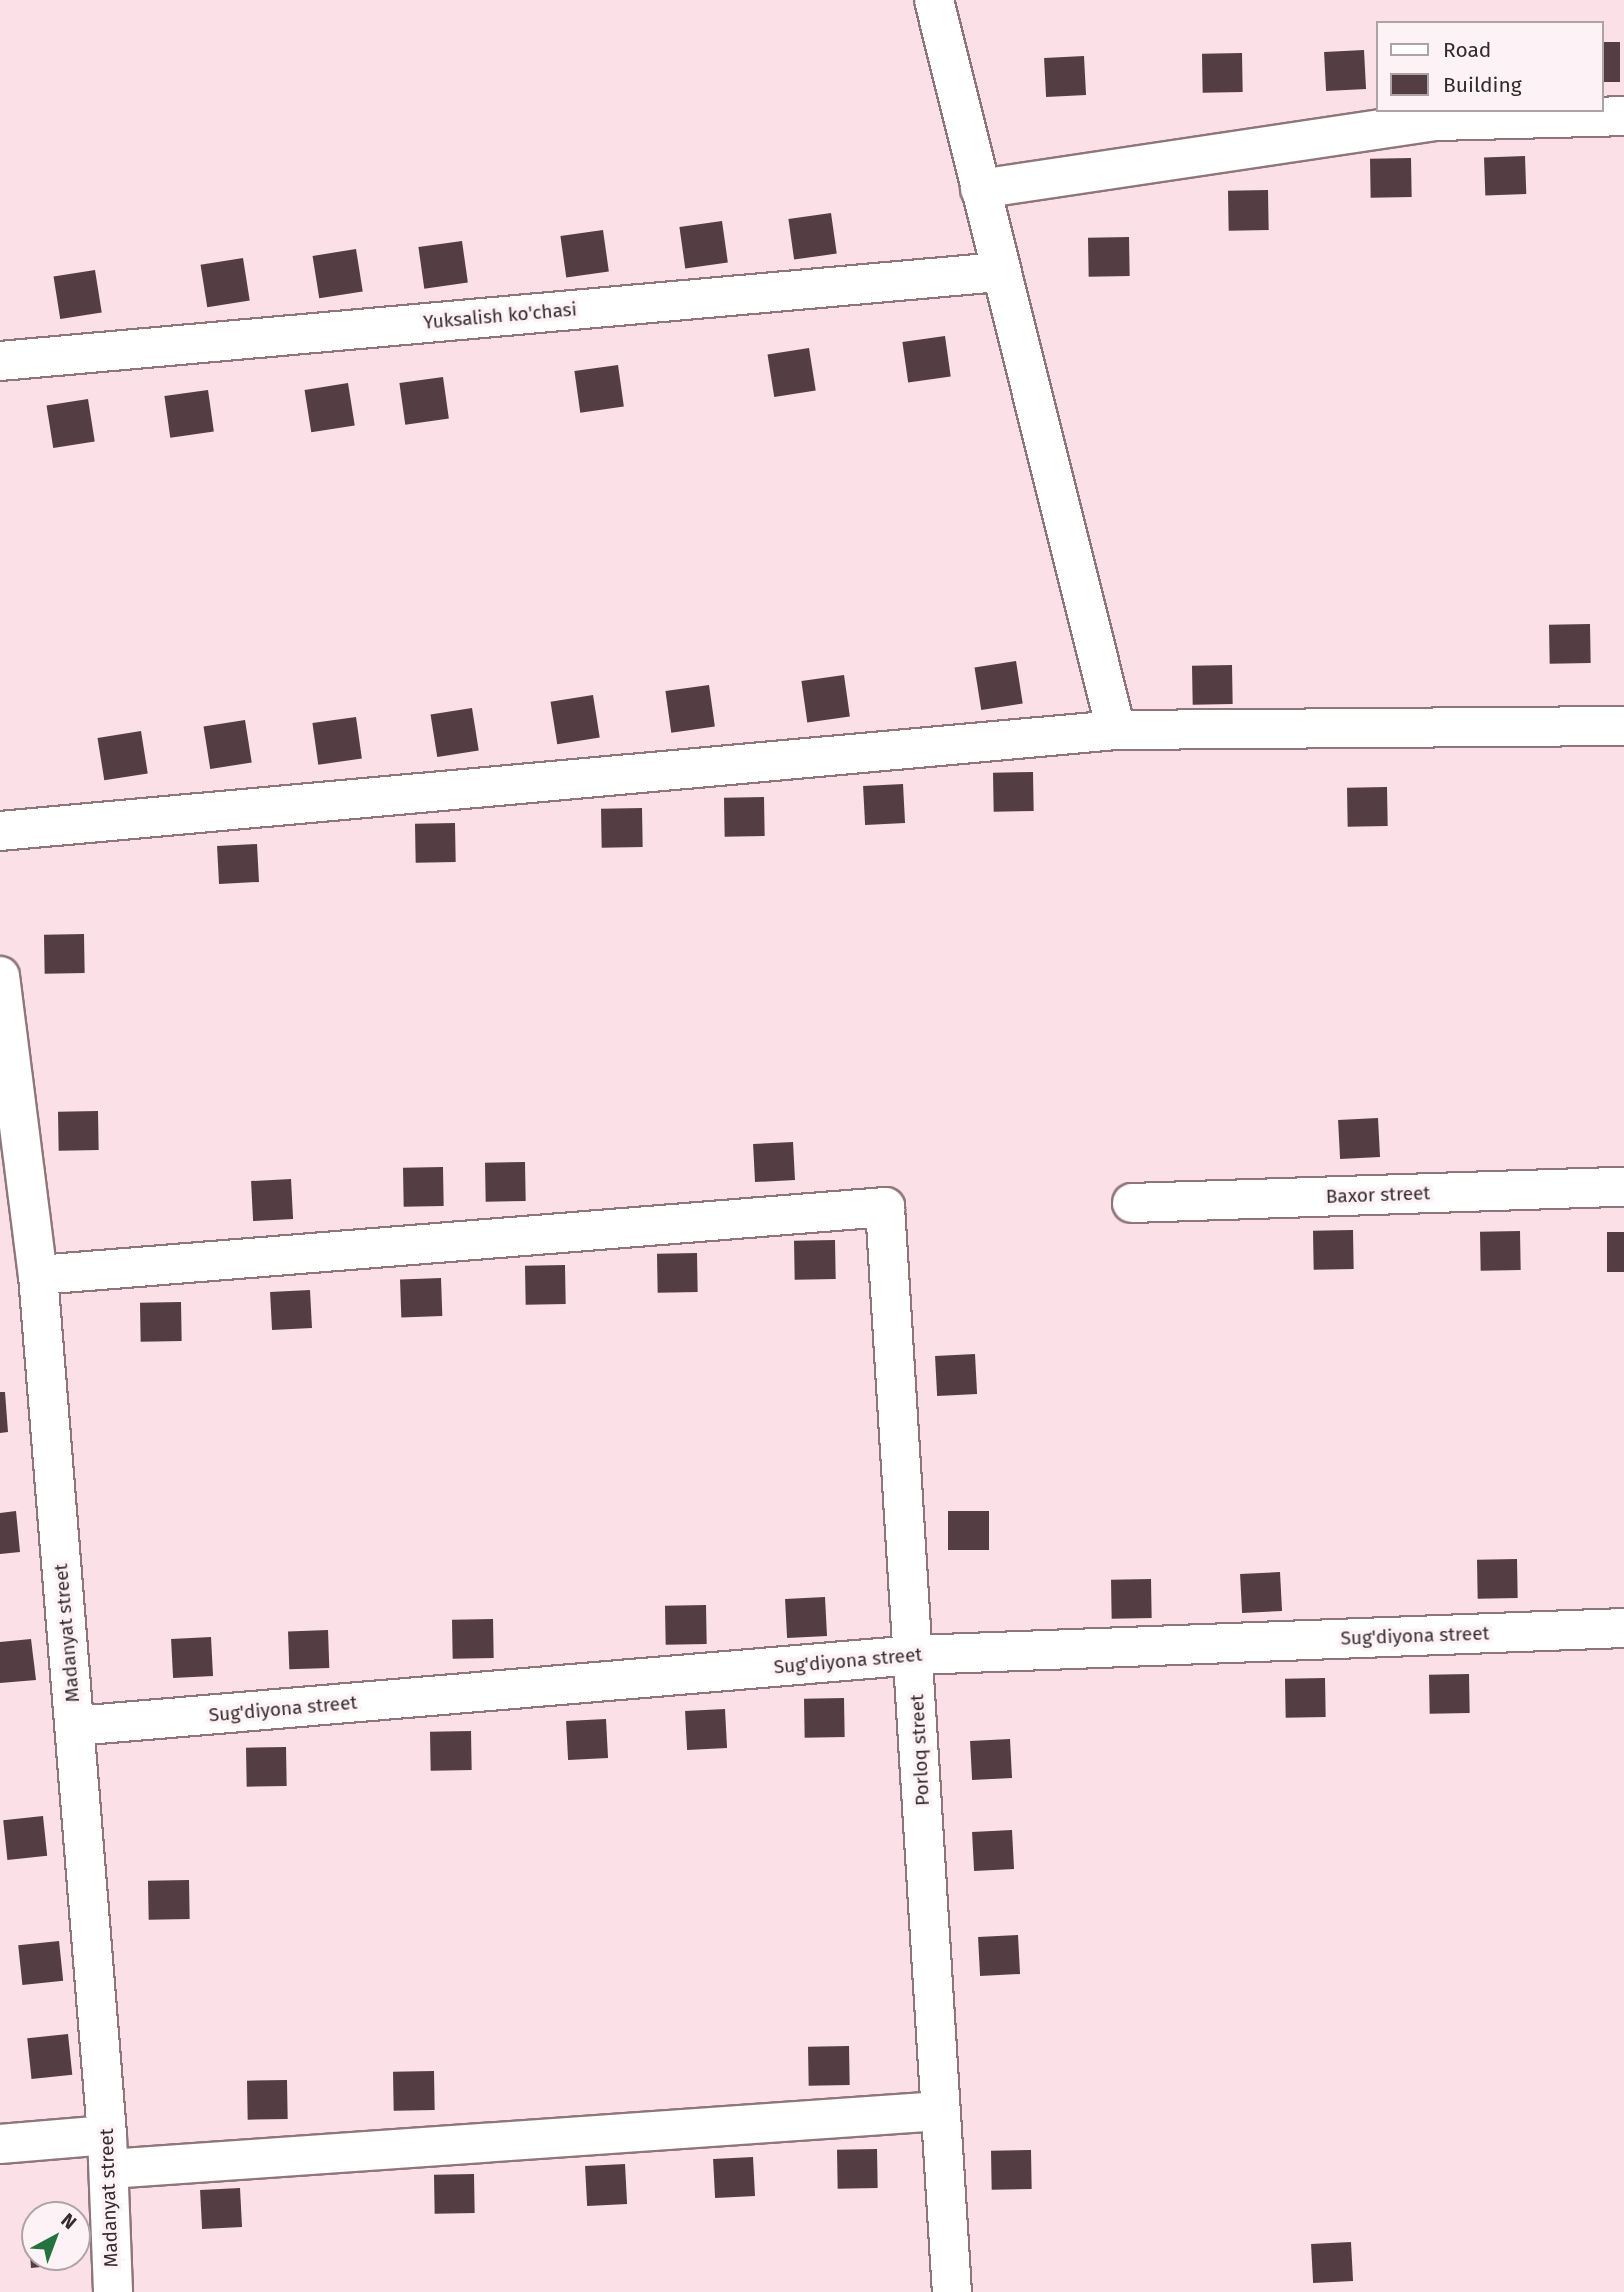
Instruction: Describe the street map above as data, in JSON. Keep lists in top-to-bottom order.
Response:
{
  "streets": {
    "street": [
      "Yuksalish ko'chasi",
      "Baxor street",
      "Madanyat street",
      "Sug'diyona street",
      "Porloq street"
    ]
  },
  "crossings": [
    ["Madanyat street", "Sug'diyona street"],
    ["Madanyat street", "Porloq street"],
    ["Sug'diyona street", "Porloq street"]
  ],
  "legend": ["Road", "Building"],
  "north": "top right"
}
